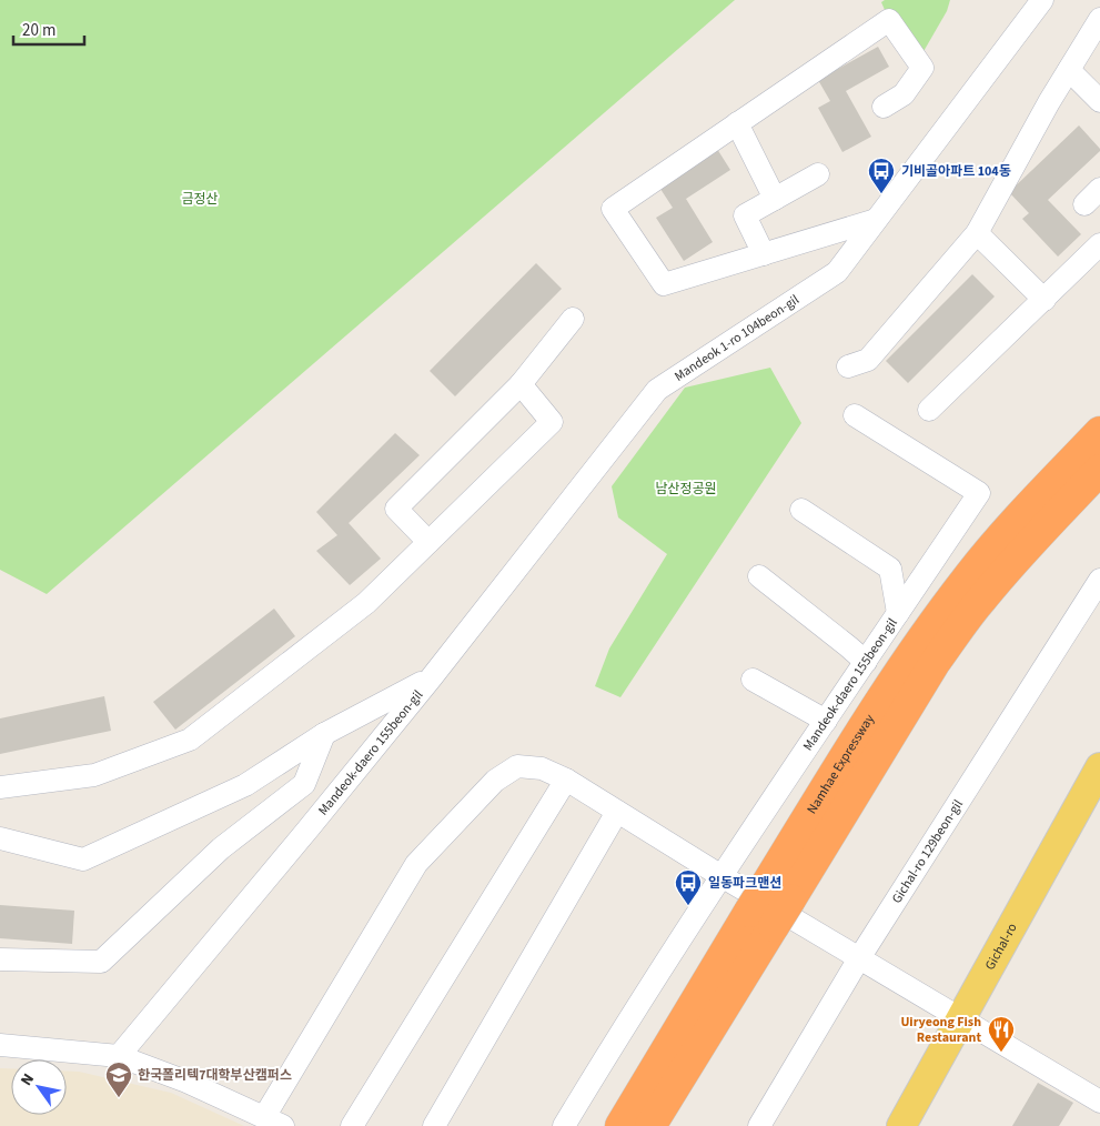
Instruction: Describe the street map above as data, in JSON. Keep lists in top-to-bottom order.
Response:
{
  "streets": {
    "highway": ["Namhae Expressway"],
    "main road": ["Gichal-ro"],
    "street": ["Mandeok 1-ro 104beon-gil", "Mandeok-daero 155beon-gil", "Gichal-ro 129beon-gil"]
  },
  "crossings": [
    ["Mandeok 1-ro 104beon-gil", "Mandeok-daero 155beon-gil"]
  ],
  "parks": ["금정산", "남산정공원"],
  "places": {
    "bus stop": ["기비골아파트 104동", "일동파크맨션"],
    "restaurant": ["Uiryeong Fish Restaurant"],
    "school or university": ["한국폴리텍7대학부산캠퍼스"]
  },
  "scale_bar": "20 m",
  "north": "top left"
}
